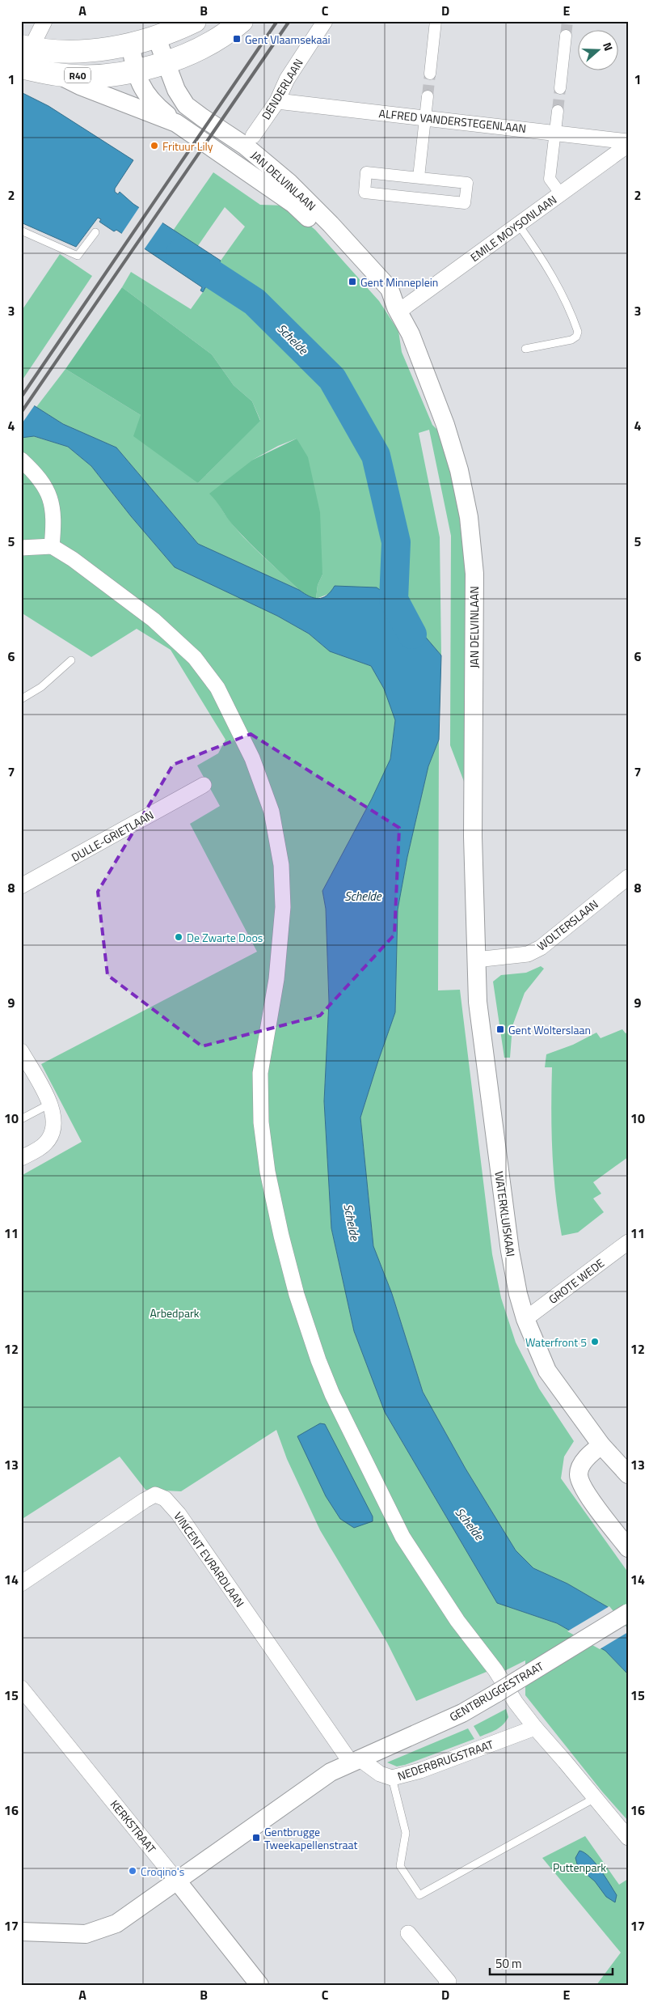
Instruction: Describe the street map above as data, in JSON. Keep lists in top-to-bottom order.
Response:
{
  "streets": {
    "main road": ["R40"],
    "street": [
      "DENDERLAAN",
      "ALFRED VANDERSTEGENLAAN",
      "JAN DELVINLAAN",
      "EMILE MOYSONLAAN",
      "DULLE-GRIETLAAN",
      "WOLTERSLAAN",
      "WATERKLUISKAAI",
      "GROTE WEDE",
      "VINCENT EVRARDLAAN",
      "GENTBRUGGESTRAAT",
      "NEDERBRUGSTRAAT",
      "KERKSTRAAT"
    ]
  },
  "crossings": [
    ["R40", "JAN DELVINLAAN"],
    ["DENDERLAAN", "ALFRED VANDERSTEGENLAAN"],
    ["ALFRED VANDERSTEGENLAAN", "EMILE MOYSONLAAN"],
    ["JAN DELVINLAAN", "EMILE MOYSONLAAN"],
    ["JAN DELVINLAAN", "WOLTERSLAAN"],
    ["JAN DELVINLAAN", "WATERKLUISKAAI"],
    ["WOLTERSLAAN", "WATERKLUISKAAI"],
    ["WATERKLUISKAAI", "GROTE WEDE"],
    ["VINCENT EVRARDLAAN", "GENTBRUGGESTRAAT"],
    ["VINCENT EVRARDLAAN", "NEDERBRUGSTRAAT"],
    ["GENTBRUGGESTRAAT", "NEDERBRUGSTRAAT"],
    ["GENTBRUGGESTRAAT", "KERKSTRAAT"]
  ],
  "water": ["Schelde"],
  "parks": ["Arbedpark", "Puttenpark"],
  "places": {
    "transit": [
      "Gent Vlaamsekaai",
      "Gent Minneplein",
      "Gent Wolterslaan",
      "Gentbrugge Tweekapellenstraat"
    ],
    "other": [
      "Frituur Lily",
      "De Zwarte Doos",
      "Waterfront 5",
      "Croqino's"
    ]
  },
  "scale_bar": "50 m",
  "north": "right",
  "grid": {
    "columns": [
      "A",
      "B",
      "C",
      "D",
      "E"
    ],
    "rows": [
      "1",
      "2",
      "3",
      "4",
      "5",
      "6",
      "7",
      "8",
      "9",
      "10",
      "11",
      "12",
      "13",
      "14",
      "15",
      "16",
      "17"
    ]
  }
}
